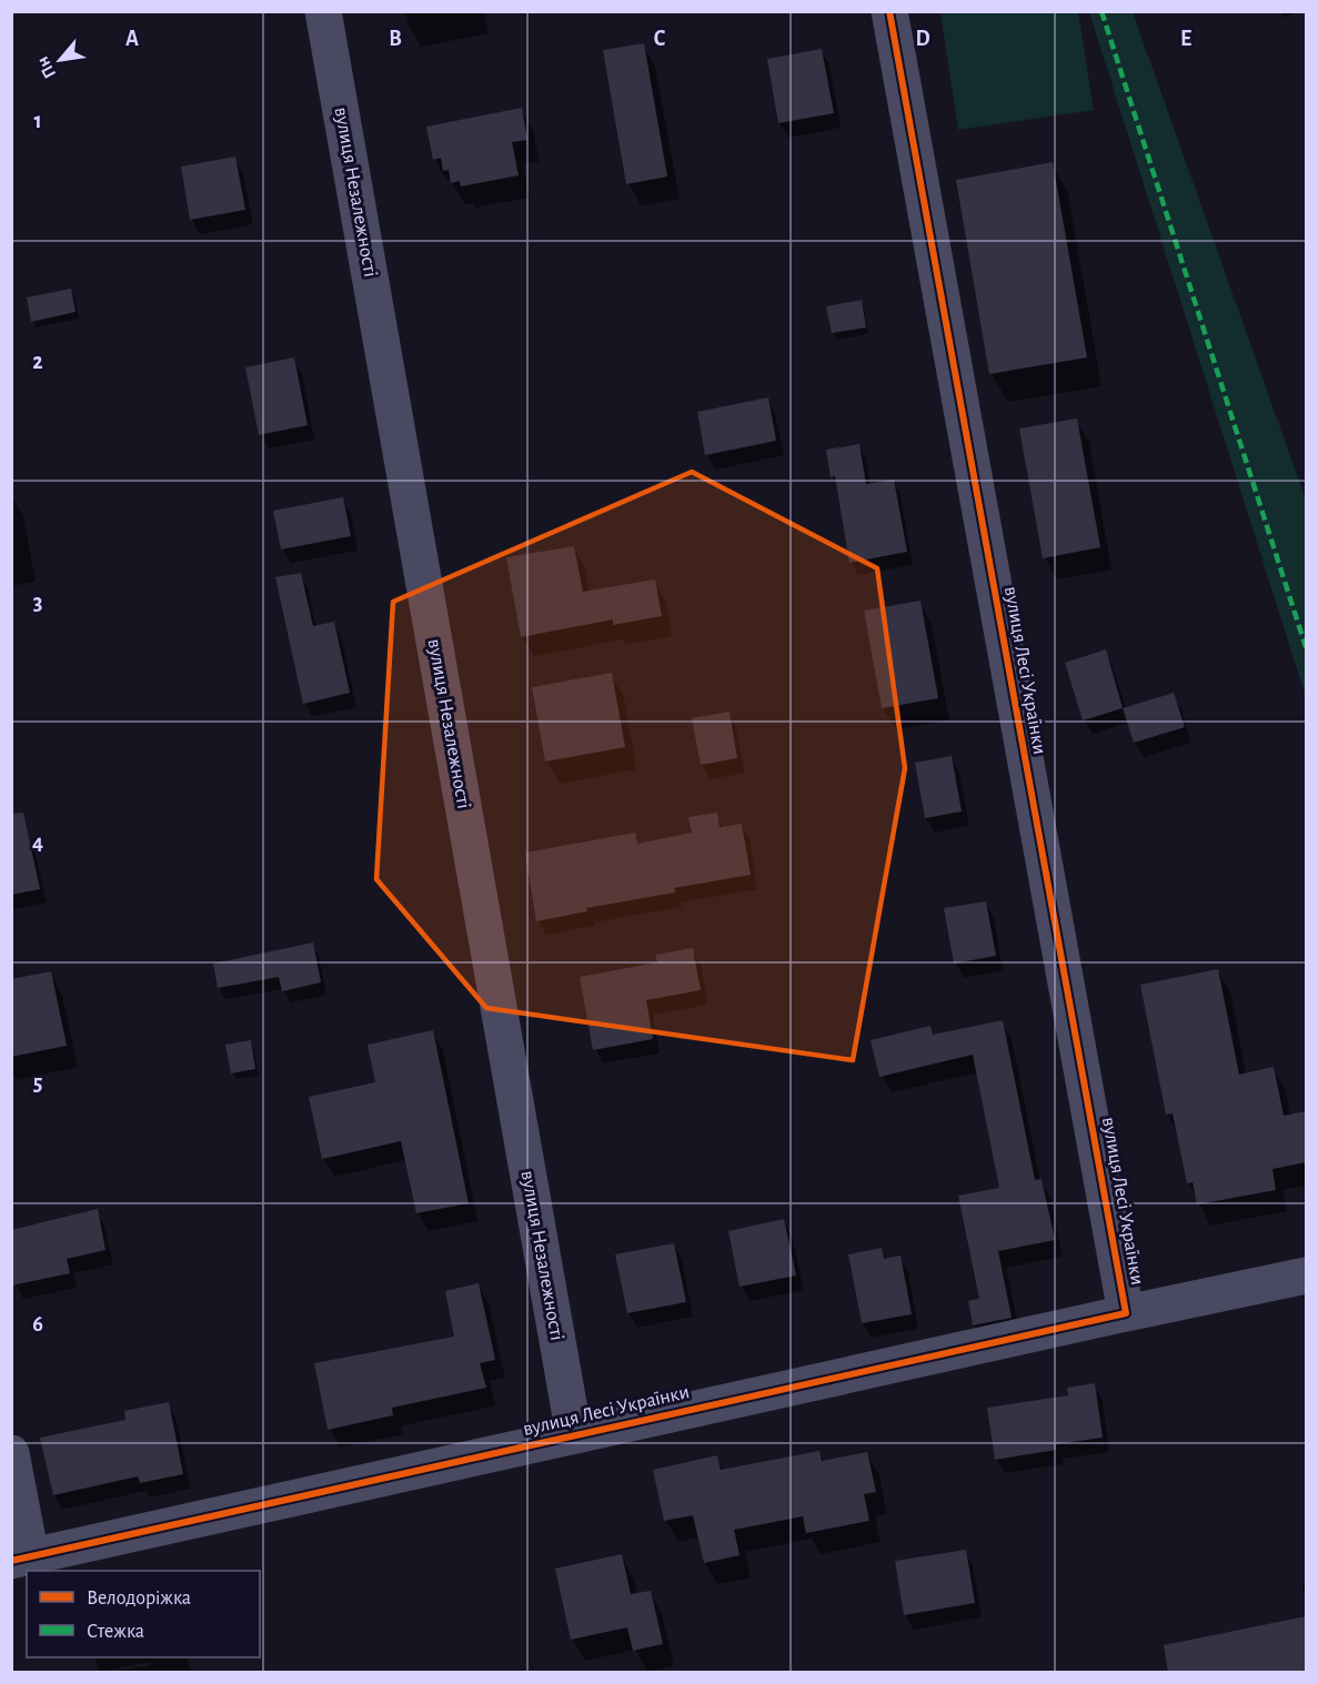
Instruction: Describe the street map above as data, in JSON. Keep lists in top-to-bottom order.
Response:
{
  "streets": {
    "street": ["вулиця Незалежності", "вулиця Лесі Українки"]
  },
  "crossings": [
    ["вулиця Незалежності", "вулиця Лесі Українки"]
  ],
  "legend": ["Велодоріжка", "Стежка"],
  "north": "bottom left",
  "grid": {
    "columns": [
      "A",
      "B",
      "C",
      "D",
      "E"
    ],
    "rows": [
      "1",
      "2",
      "3",
      "4",
      "5",
      "6"
    ]
  }
}
